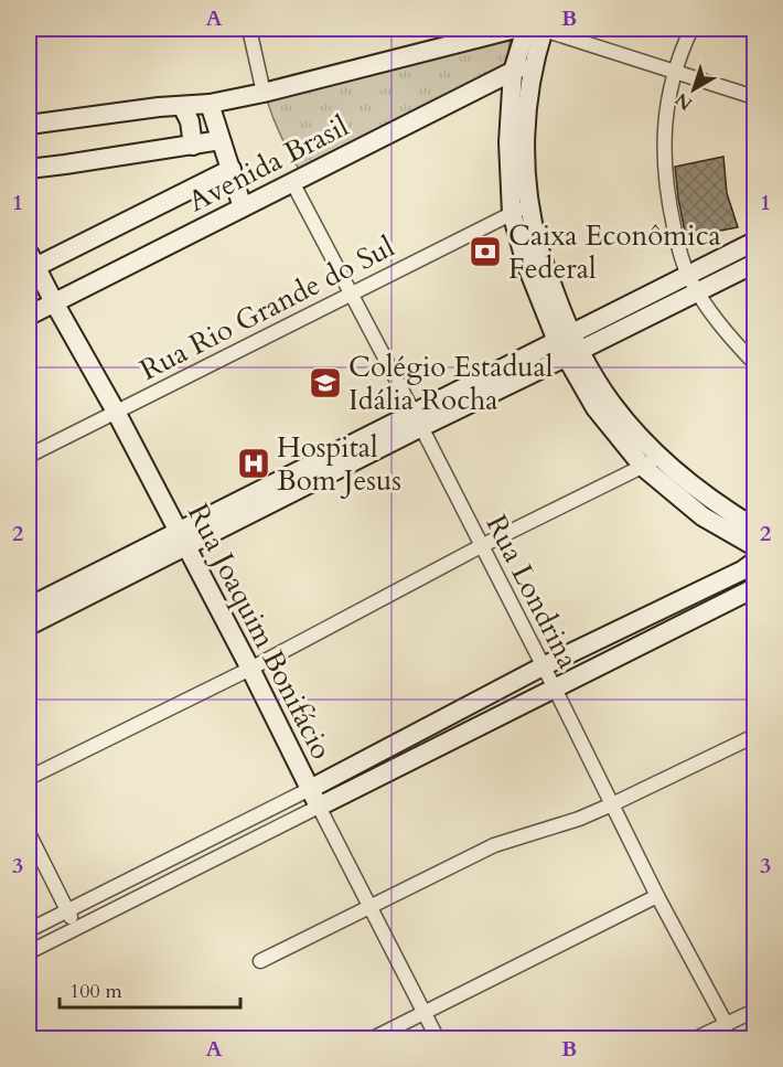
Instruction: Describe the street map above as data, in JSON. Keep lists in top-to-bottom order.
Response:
{
  "streets": {
    "street": [
      "Avenida Brasil",
      "Rua Rio Grande do Sul",
      "Rua Londrina",
      "Rua Joaquim Bonifácio"
    ]
  },
  "crossings": [
    ["Avenida Brasil", "Rua Londrina"],
    ["Avenida Brasil", "Rua Joaquim Bonifácio"],
    ["Rua Rio Grande do Sul", "Rua Londrina"],
    ["Rua Rio Grande do Sul", "Rua Joaquim Bonifácio"]
  ],
  "places": {
    "bank": ["Caixa Econômica Federal"],
    "school or university": ["Colégio Estadual Idália Rocha"],
    "hospital": ["Hospital Bom Jesus"]
  },
  "scale_bar": "100 m",
  "north": "bottom left",
  "grid": {
    "columns": ["A", "B"],
    "rows": ["1", "2", "3"]
  }
}
